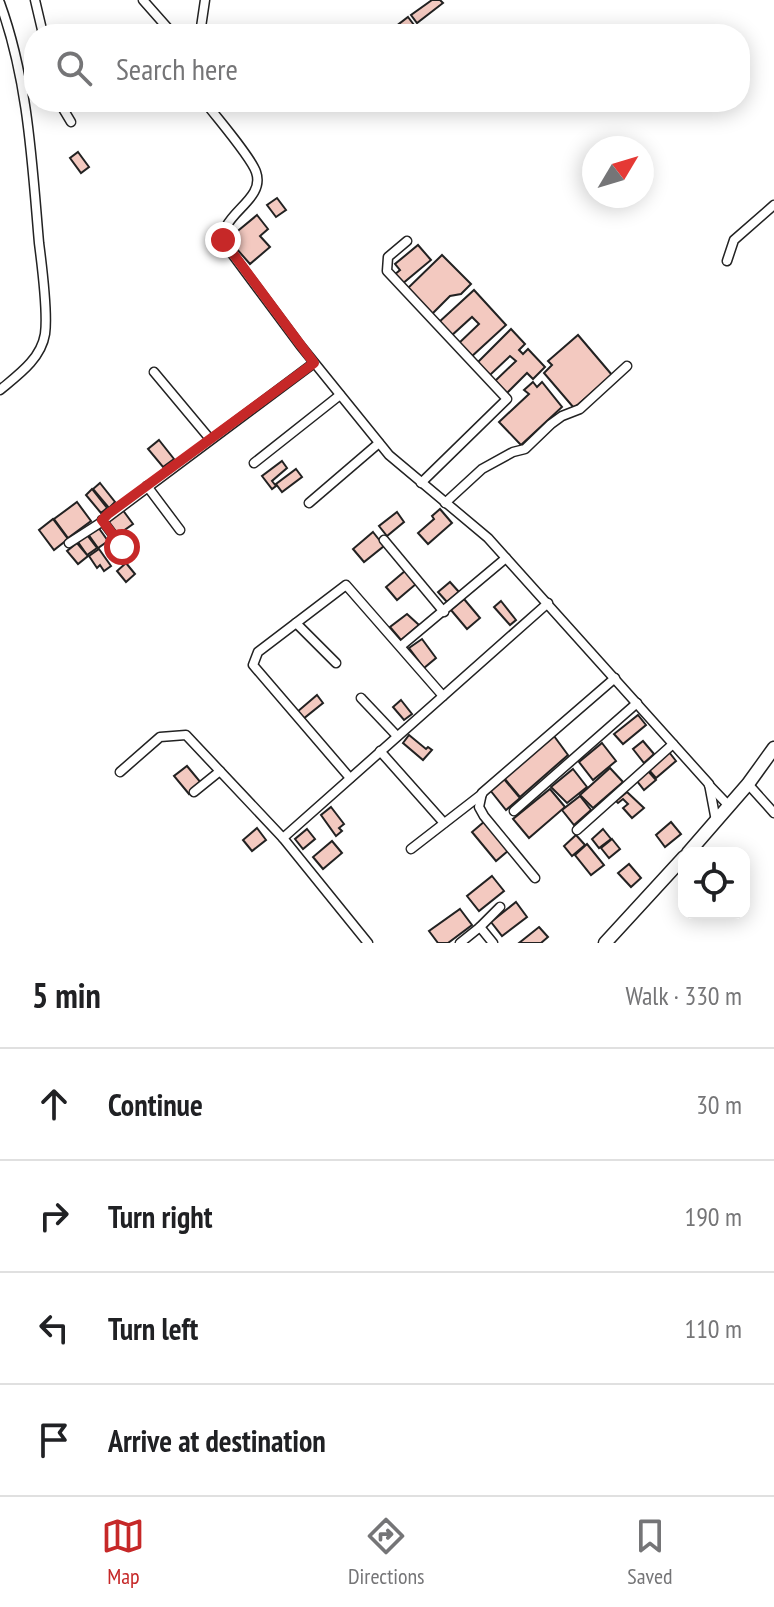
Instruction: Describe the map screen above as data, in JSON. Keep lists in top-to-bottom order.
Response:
{
  "north": "top right",
  "page": {
    "search": "Search here",
    "heading": ["5 min", "Walk · 330 m"],
    "list": [
      ["Continue", "30 m"],
      ["Turn right", "190 m"],
      ["Turn left", "110 m"],
      "Arrive at destination"
    ],
    "nav": ["Map", "Directions", "Saved"]
  }
}
